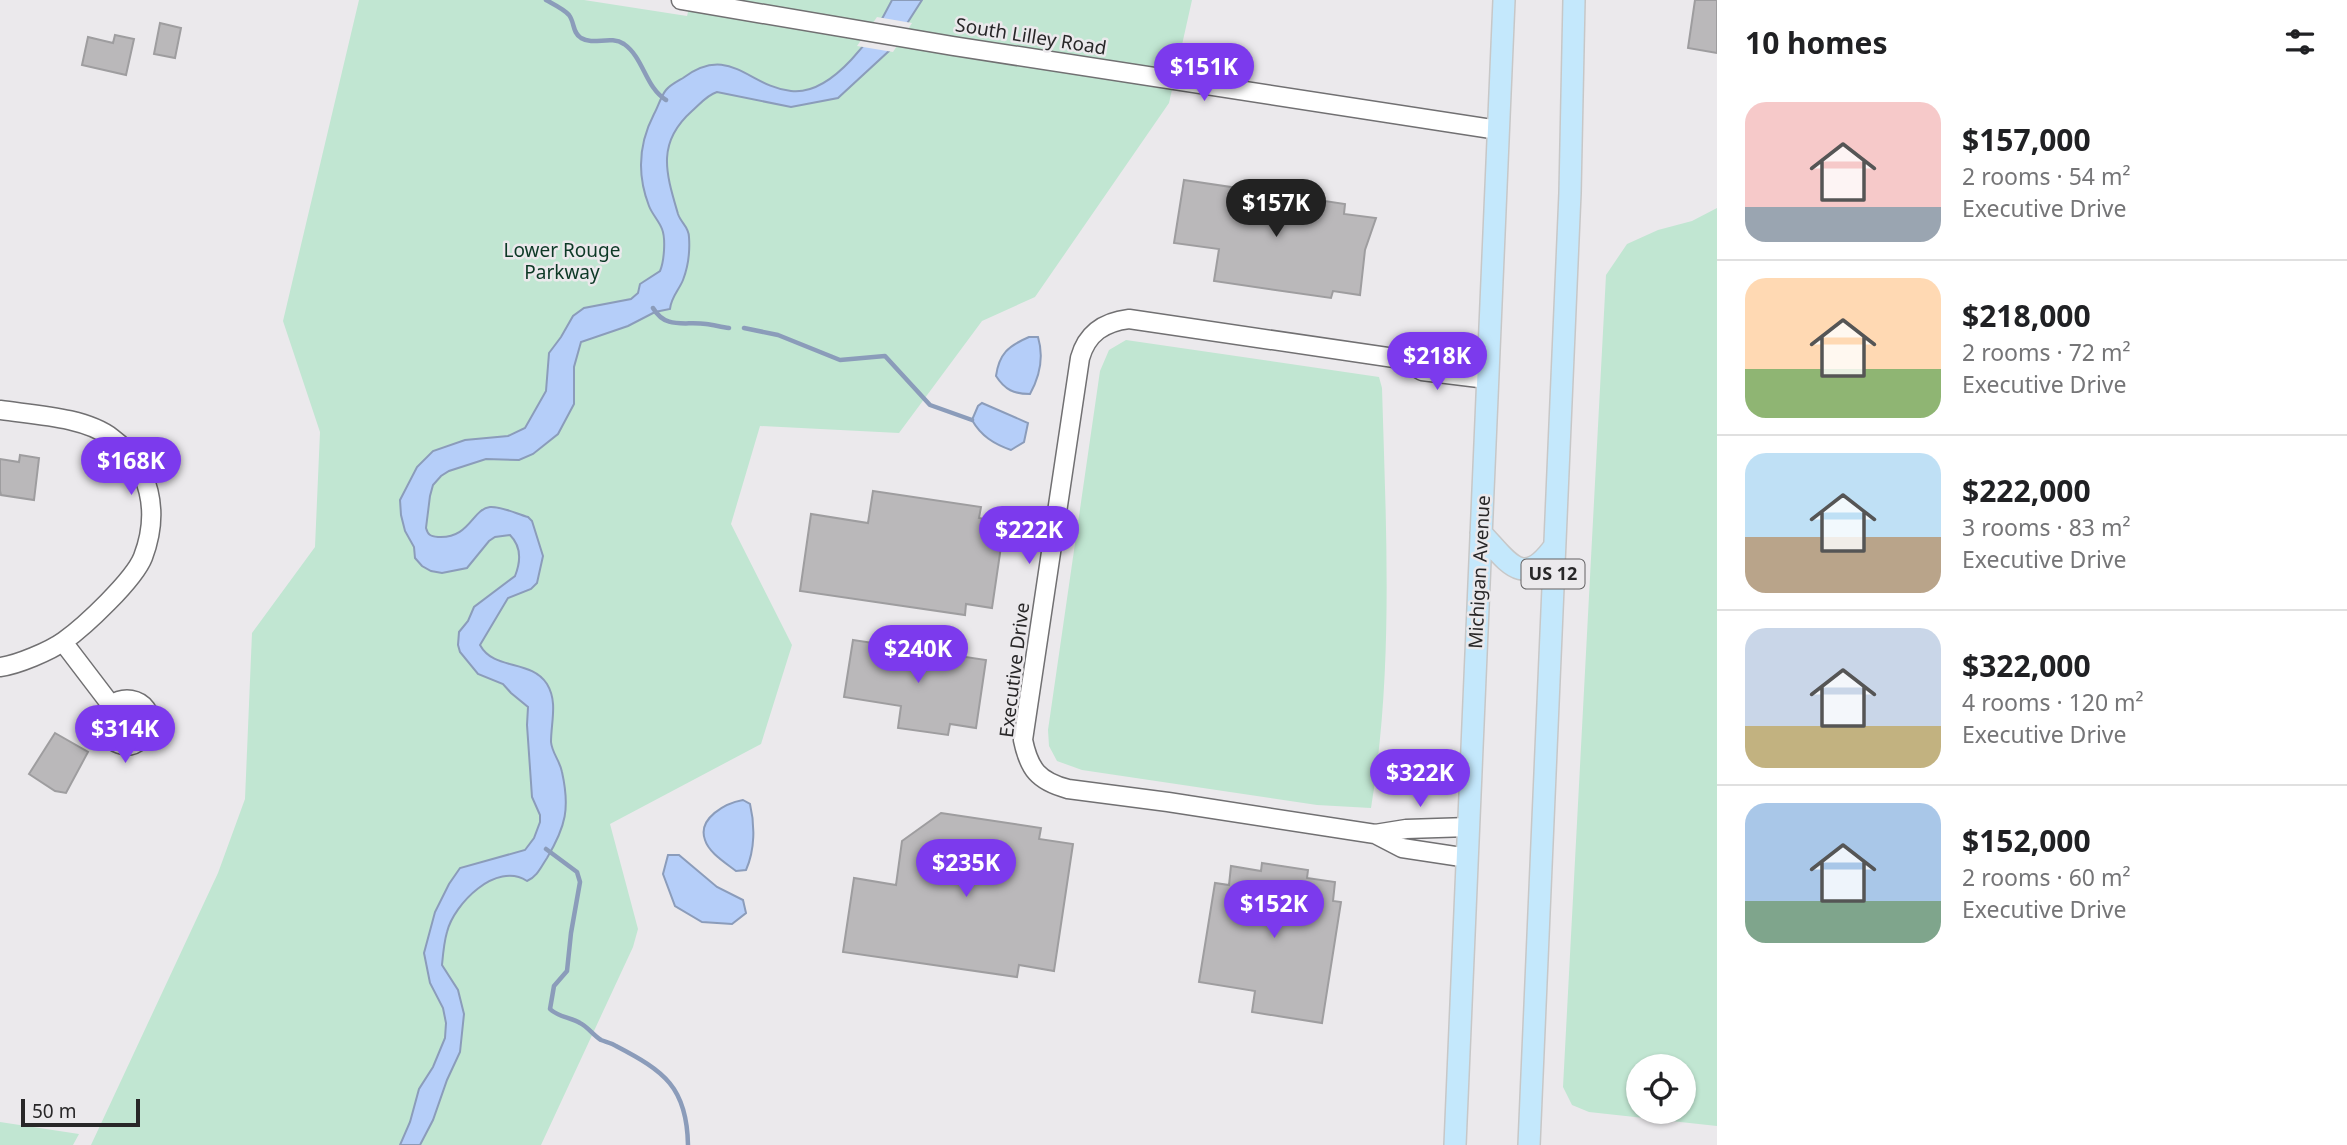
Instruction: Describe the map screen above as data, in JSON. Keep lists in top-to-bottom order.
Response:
{
  "streets": {
    "main road": ["Michigan Avenue", "US 12"],
    "street": ["South Lilley Road", "Executive Drive"]
  },
  "crossings": [
    ["South Lilley Road", "Michigan Avenue"],
    ["Michigan Avenue", "Executive Drive"]
  ],
  "parks": ["Lower Rouge Parkway"],
  "scale_bar": "50 m",
  "page": {
    "heading": "10 homes",
    "price": [
      "$151K",
      "$157K",
      "$218K",
      "$168K",
      "$222K",
      "$240K",
      "$314K",
      "$322K",
      "$235K",
      "$152K"
    ],
    "list": [
      {
        "name": "$157,000",
        "note": "2 rooms · 54 m² · Executive Drive"
      },
      {
        "name": "$218,000",
        "note": "2 rooms · 72 m² · Executive Drive"
      },
      {
        "name": "$222,000",
        "note": "3 rooms · 83 m² · Executive Drive"
      },
      {
        "name": "$322,000",
        "note": "4 rooms · 120 m² · Executive Drive"
      },
      {
        "name": "$152,000",
        "note": "2 rooms · 60 m² · Executive Drive"
      }
    ],
    "scale": "50 m"
  }
}
